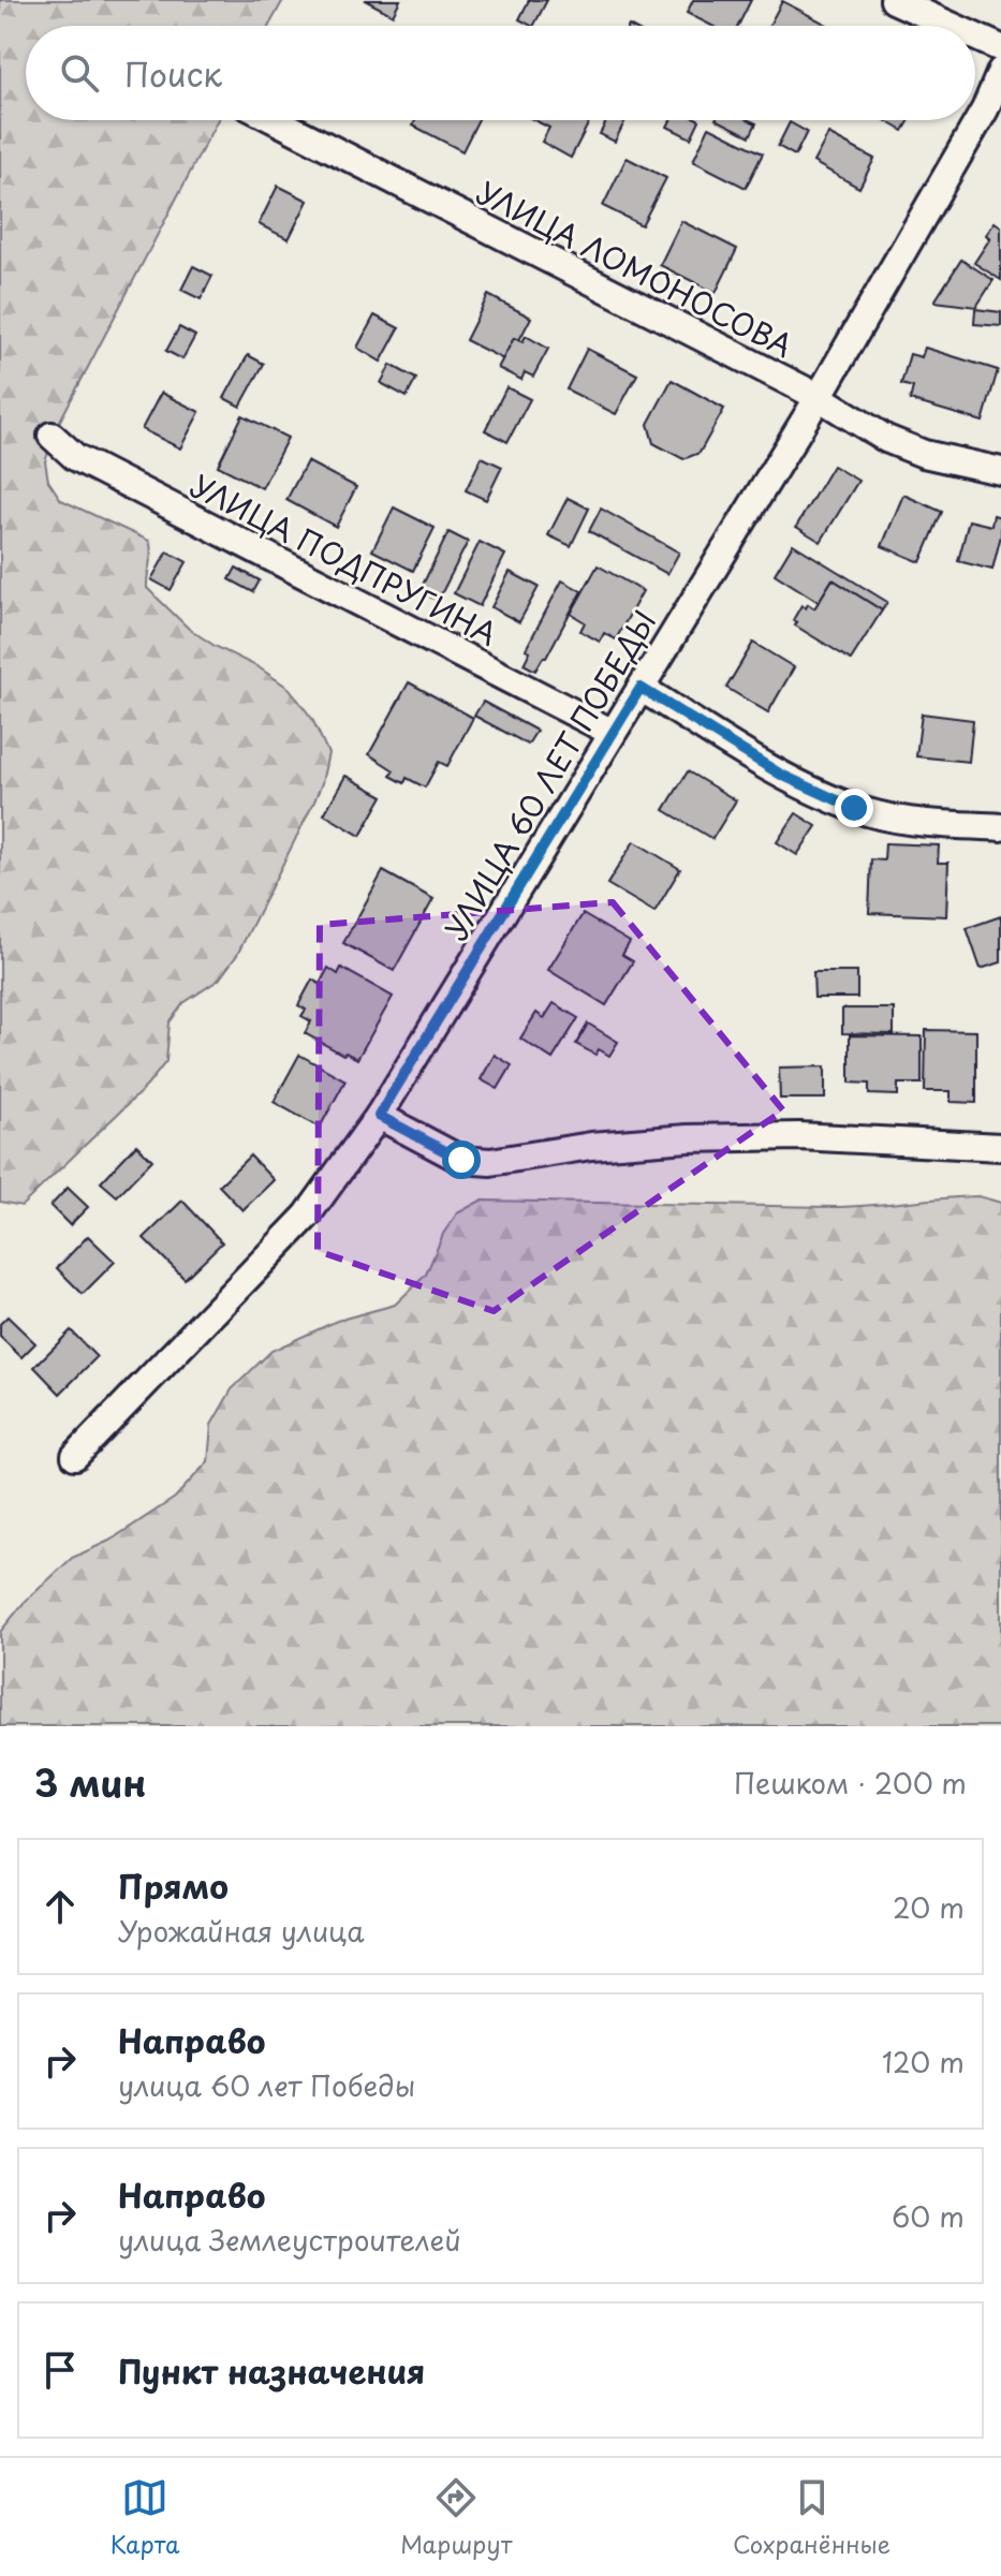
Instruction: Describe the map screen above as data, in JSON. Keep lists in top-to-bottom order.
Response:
{
  "streets": {
    "street": ["УЛИЦА ЛОМОНОСОВА", "УЛИЦА ПОДПРУГИНА", "УЛИЦА 60 ЛЕТ ПОБЕДЫ"]
  },
  "crossings": [
    ["УЛИЦА ЛОМОНОСОВА", "УЛИЦА 60 ЛЕТ ПОБЕДЫ"],
    ["УЛИЦА ПОДПРУГИНА", "УЛИЦА 60 ЛЕТ ПОБЕДЫ"]
  ],
  "page": {
    "search": "Поиск",
    "heading": ["3 мин", "Пешком · 200 m"],
    "list": [
      ["Прямо", "Урожайная улица", "20 m"],
      ["Направо", "улица 60 лет Победы", "120 m"],
      ["Направо", "улица Землеустроителей", "60 m"],
      "Пункт назначения"
    ],
    "nav": ["Карта", "Маршрут", "Сохранённые"]
  }
}
